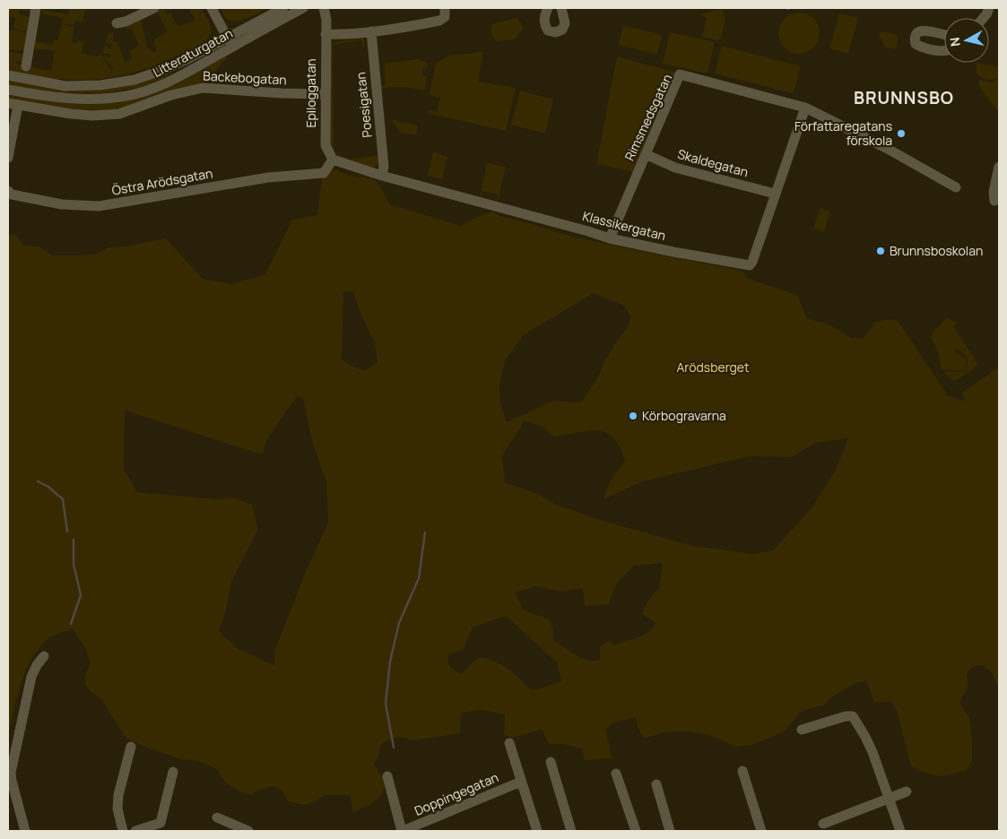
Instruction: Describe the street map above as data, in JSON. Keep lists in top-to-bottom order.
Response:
{
  "streets": {
    "street": [
      "Litteraturgatan",
      "Backebogatan",
      "Epiloggatan",
      "Poesigatan",
      "Rimsmedsgatan",
      "Skaldegatan",
      "Östra Arödsgatan",
      "Klassikergatan",
      "Doppingegatan"
    ]
  },
  "crossings": [
    ["Backebogatan", "Epiloggatan"],
    ["Epiloggatan", "Östra Arödsgatan"],
    ["Epiloggatan", "Klassikergatan"],
    ["Poesigatan", "Klassikergatan"],
    ["Rimsmedsgatan", "Skaldegatan"],
    ["Rimsmedsgatan", "Klassikergatan"],
    ["Skaldegatan", "Klassikergatan"],
    ["Östra Arödsgatan", "Klassikergatan"]
  ],
  "districts": ["BRUNNSBO"],
  "parks": ["Arödsberget"],
  "places": ["Författaregatans förskola", "Brunnsboskolan", "Körbogravarna"],
  "north": "left"
}
